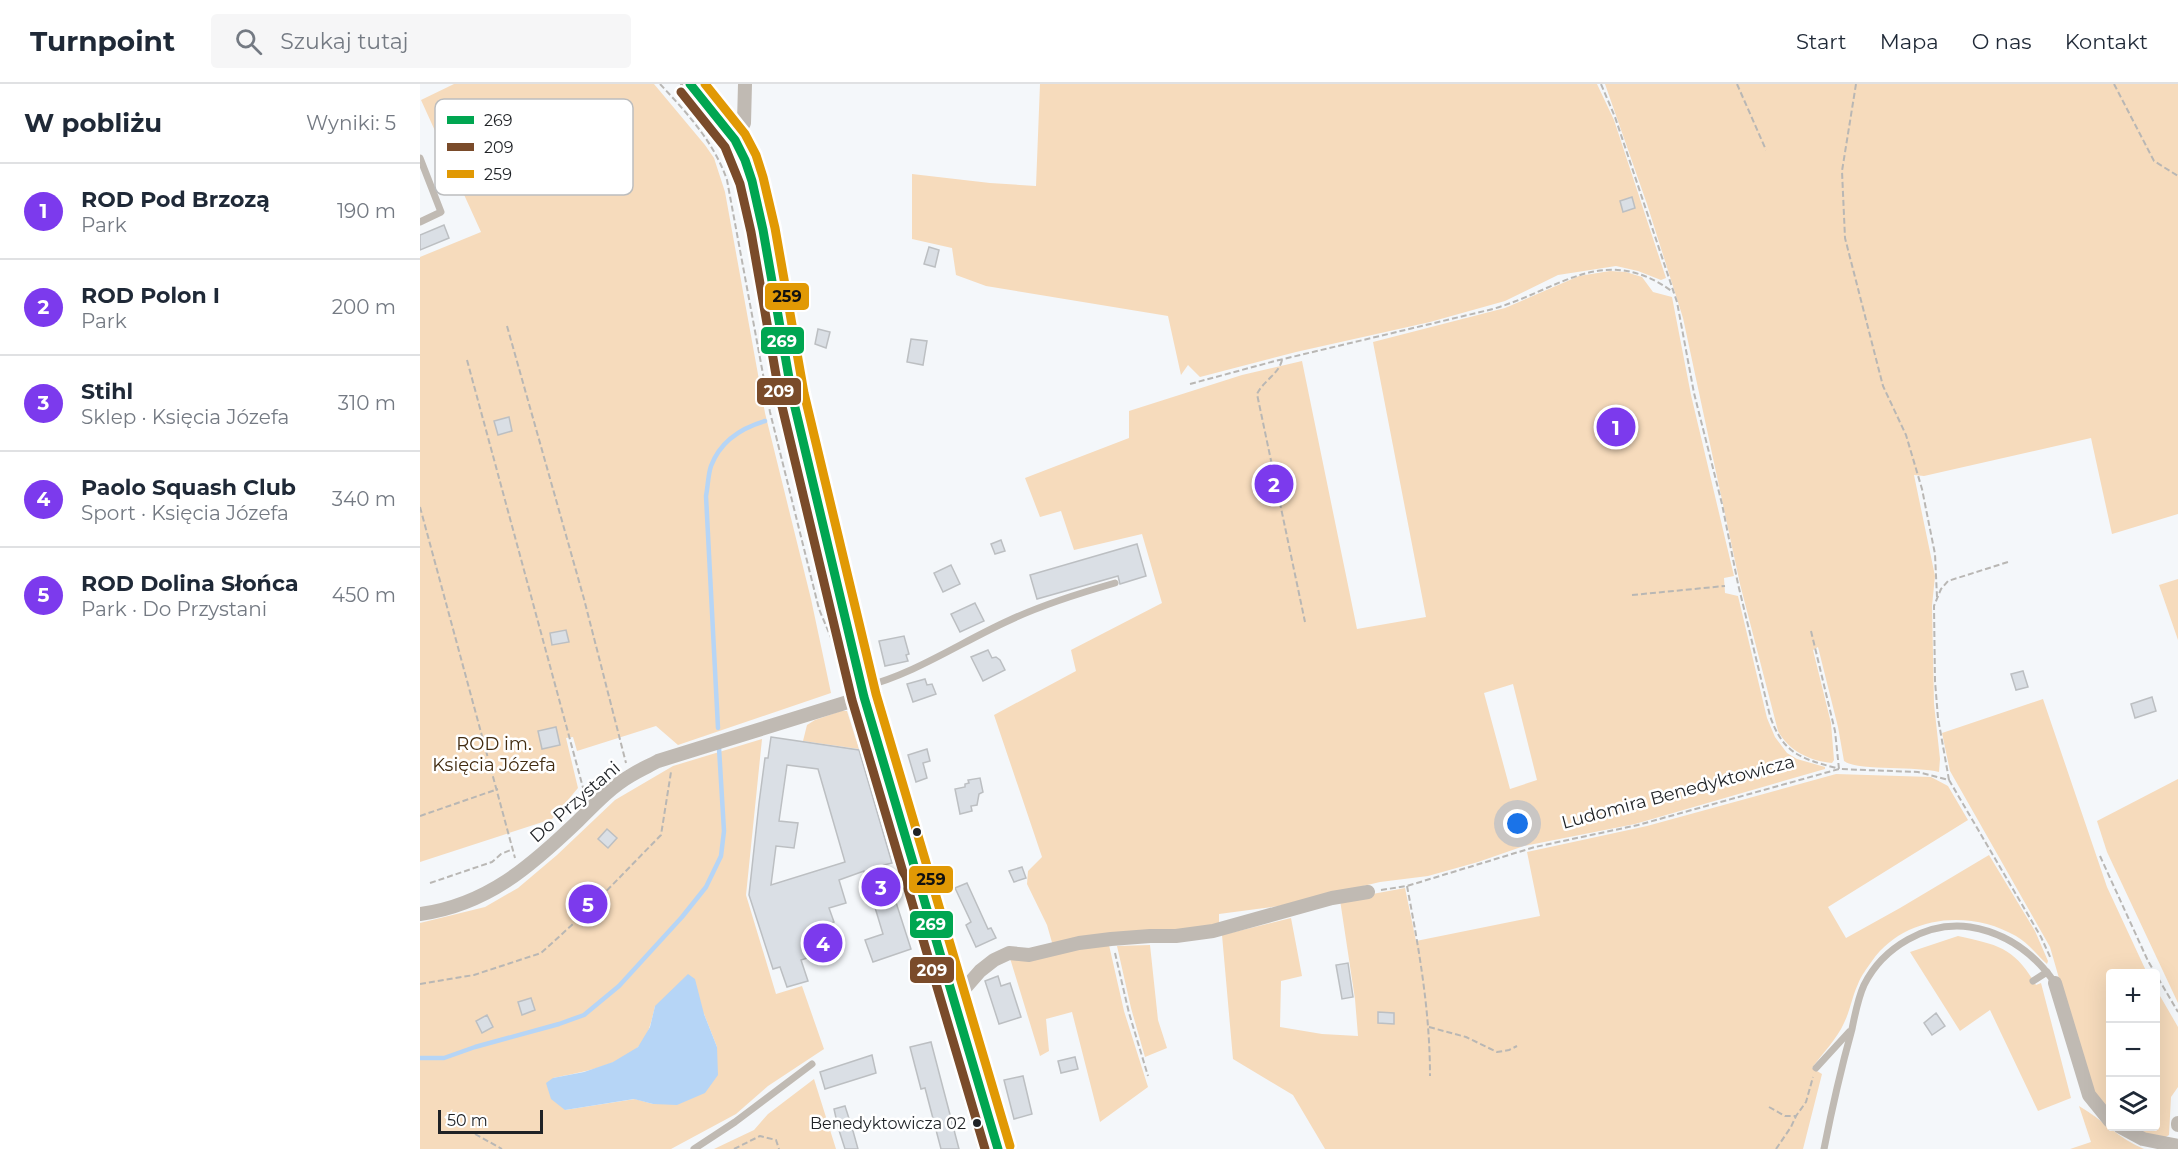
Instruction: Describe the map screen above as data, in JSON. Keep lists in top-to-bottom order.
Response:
{
  "streets": {
    "street": ["Do Przystani"],
    "path": ["Ludomira Benedyktowicza"]
  },
  "parks": ["ROD im. Księcia Józefa"],
  "places": ["Benedyktowicza 02"],
  "lines": ["transit line 269", "transit line 259", "transit line 209"],
  "legend": ["269", "209", "259"],
  "scale_bar": "50 m",
  "page": {
    "header": "Turnpoint",
    "search": "Szukaj tutaj",
    "nav": [
      "Start",
      "Mapa",
      "O nas",
      "Kontakt"
    ],
    "heading": ["W pobliżu", "Wyniki: 5"],
    "list": [
      {
        "mark": "1",
        "name": "ROD Pod Brzozą",
        "note": "Park",
        "value": "190 m"
      },
      {
        "mark": "2",
        "name": "ROD Polon I",
        "note": "Park",
        "value": "200 m"
      },
      {
        "mark": "3",
        "name": "Stihl",
        "note": "Sklep · Księcia Józefa",
        "value": "310 m"
      },
      {
        "mark": "4",
        "name": "Paolo Squash Club",
        "note": "Sport · Księcia Józefa",
        "value": "340 m"
      },
      {
        "mark": "5",
        "name": "ROD Dolina Słońca",
        "note": "Park · Do Przystani",
        "value": "450 m"
      }
    ],
    "pins": [
      "1",
      "2",
      "3",
      "5",
      "4"
    ],
    "map_buttons": ["+", "−"],
    "scale": "50 m"
  }
}
